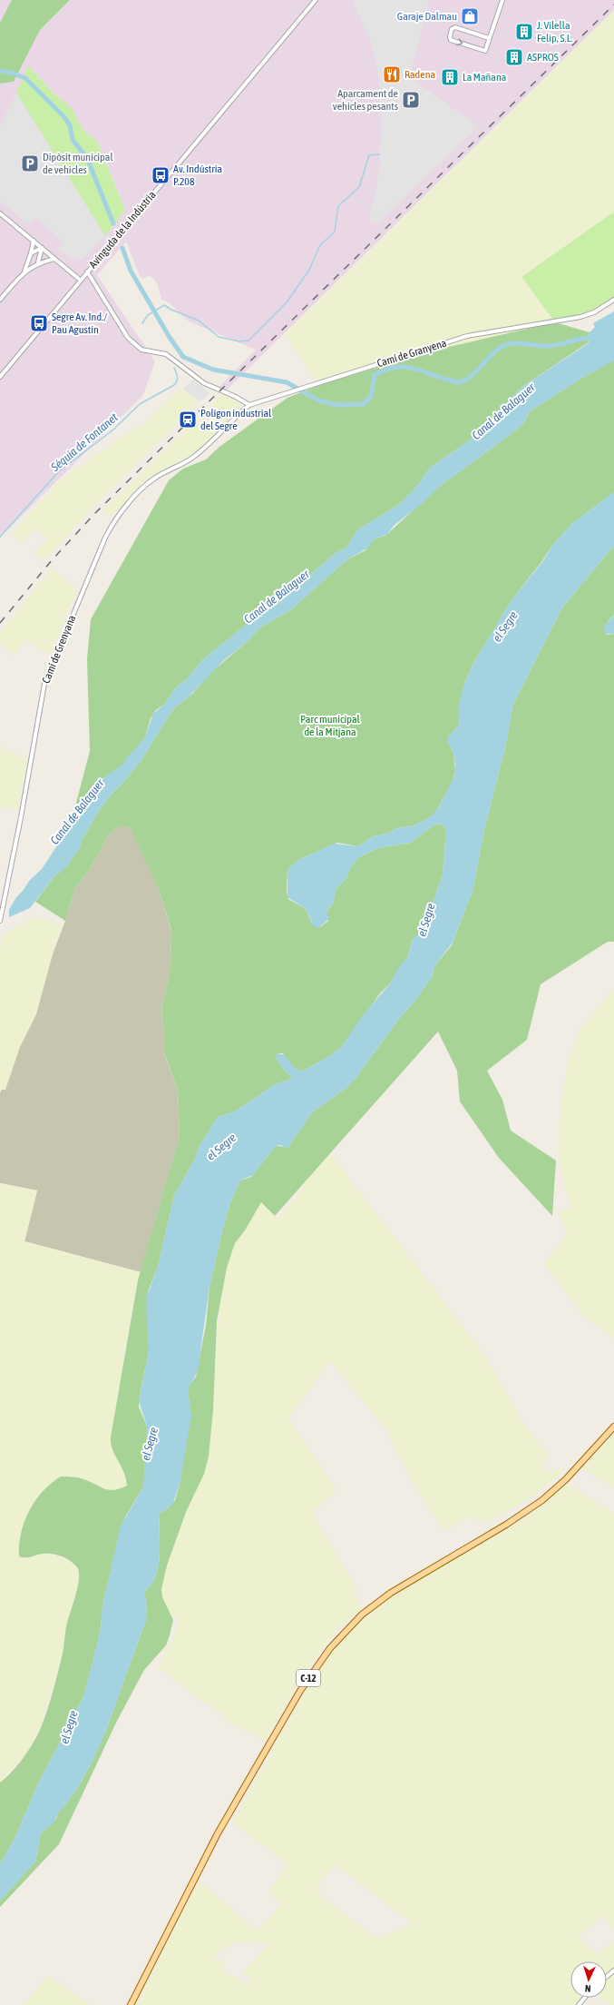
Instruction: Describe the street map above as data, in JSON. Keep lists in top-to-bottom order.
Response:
{
  "streets": {
    "main road": ["C-12"],
    "street": ["Avinguda de la Indústria", "Camí de Granyena", "Camí de Grenyana"]
  },
  "crossings": [
    ["Camí de Granyena", "Camí de Grenyana"]
  ],
  "water": ["Canal de Balaguer", "Séquia de Fontanet", "el Segre"],
  "parks": ["Parc municipal de la Mitjana"],
  "places": {
    "shop": ["Garaje Dalmau"],
    "building": ["J. Vilella Felip, S.L.", "ASPROS", "La Mañana"],
    "restaurant": ["Radena"],
    "parking": ["Aparcament de vehicles pesants", "Dipòsit municipal de vehicles"],
    "bus stop": ["Av. Indústria P.208", "Segre Av. Ind./ Pau Agustín"],
    "station": ["Polígon industrial del Segre"]
  },
  "north": "bottom"
}
